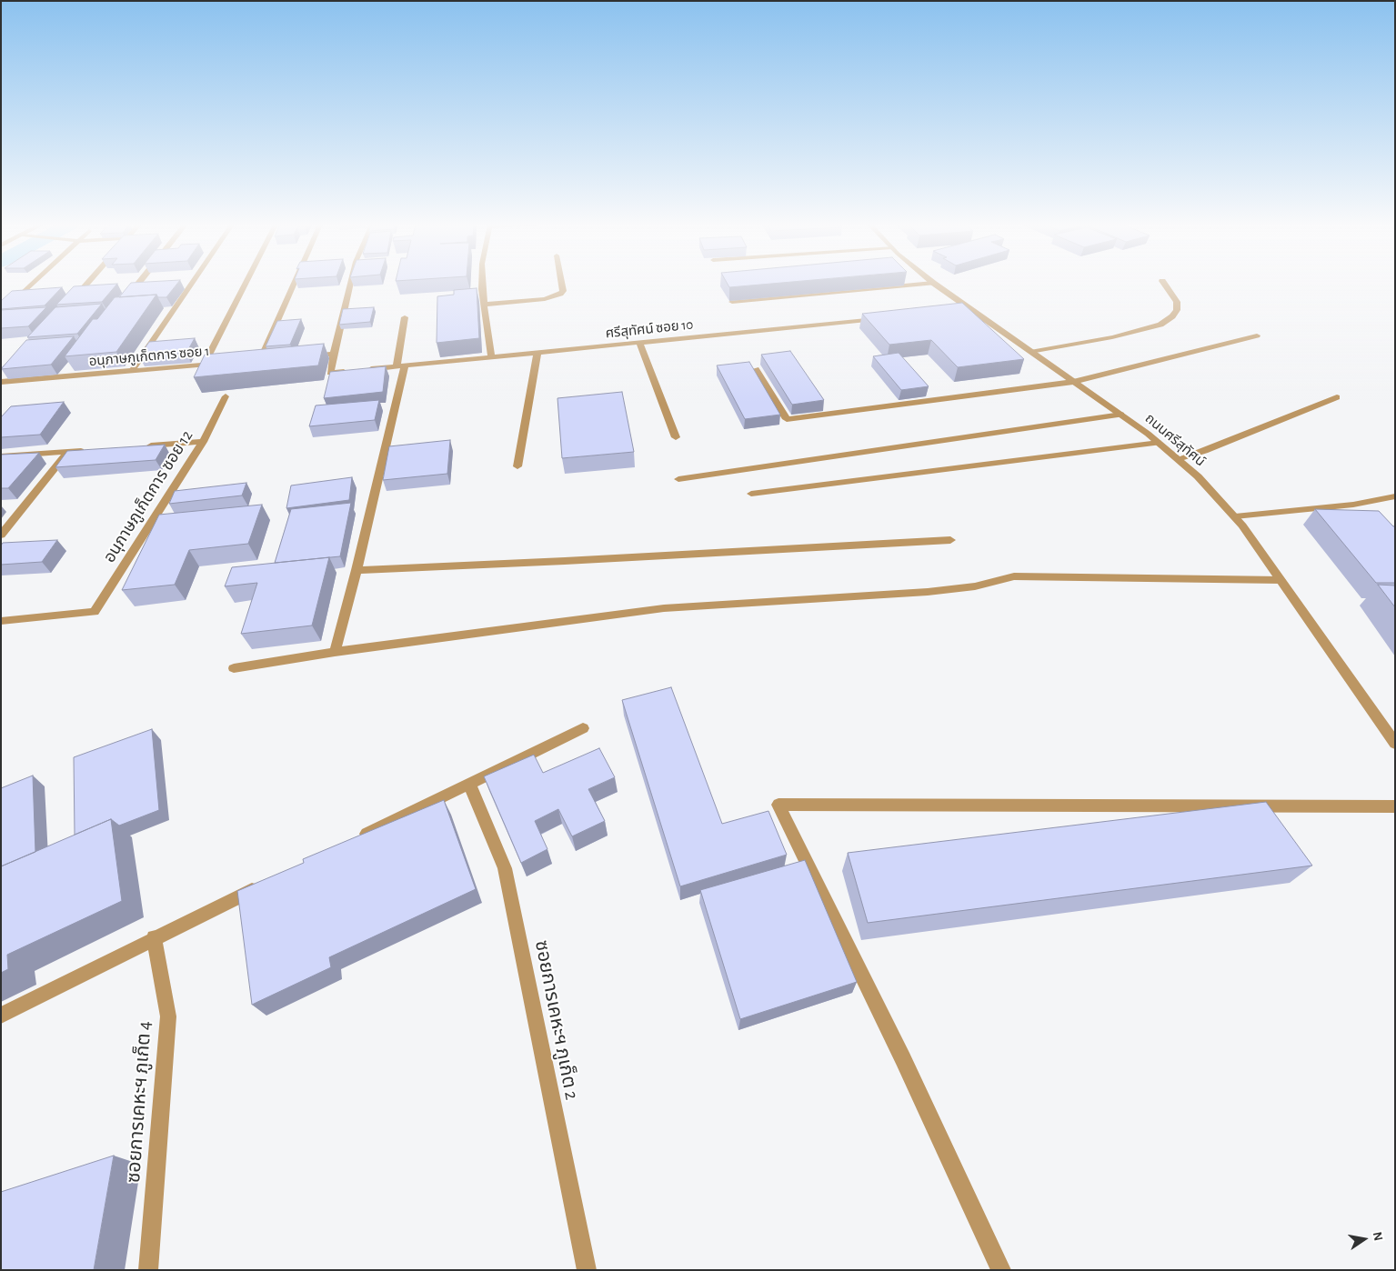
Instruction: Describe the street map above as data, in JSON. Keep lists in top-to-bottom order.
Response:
{
  "streets": {
    "street": [
      "ศรีสุทัศน์ ซอย 10",
      "อนุภาษภูเก็ตการ ซอย 1",
      "ถนนศรีสุทัศน์",
      "อนุภาษภูเก็ตการ ซอย 12",
      "ซอยการเคหะฯ ภูเก็ต 2",
      "ซอยการเคหะฯ ภูเก็ต 4"
    ]
  },
  "north": "right"
}
